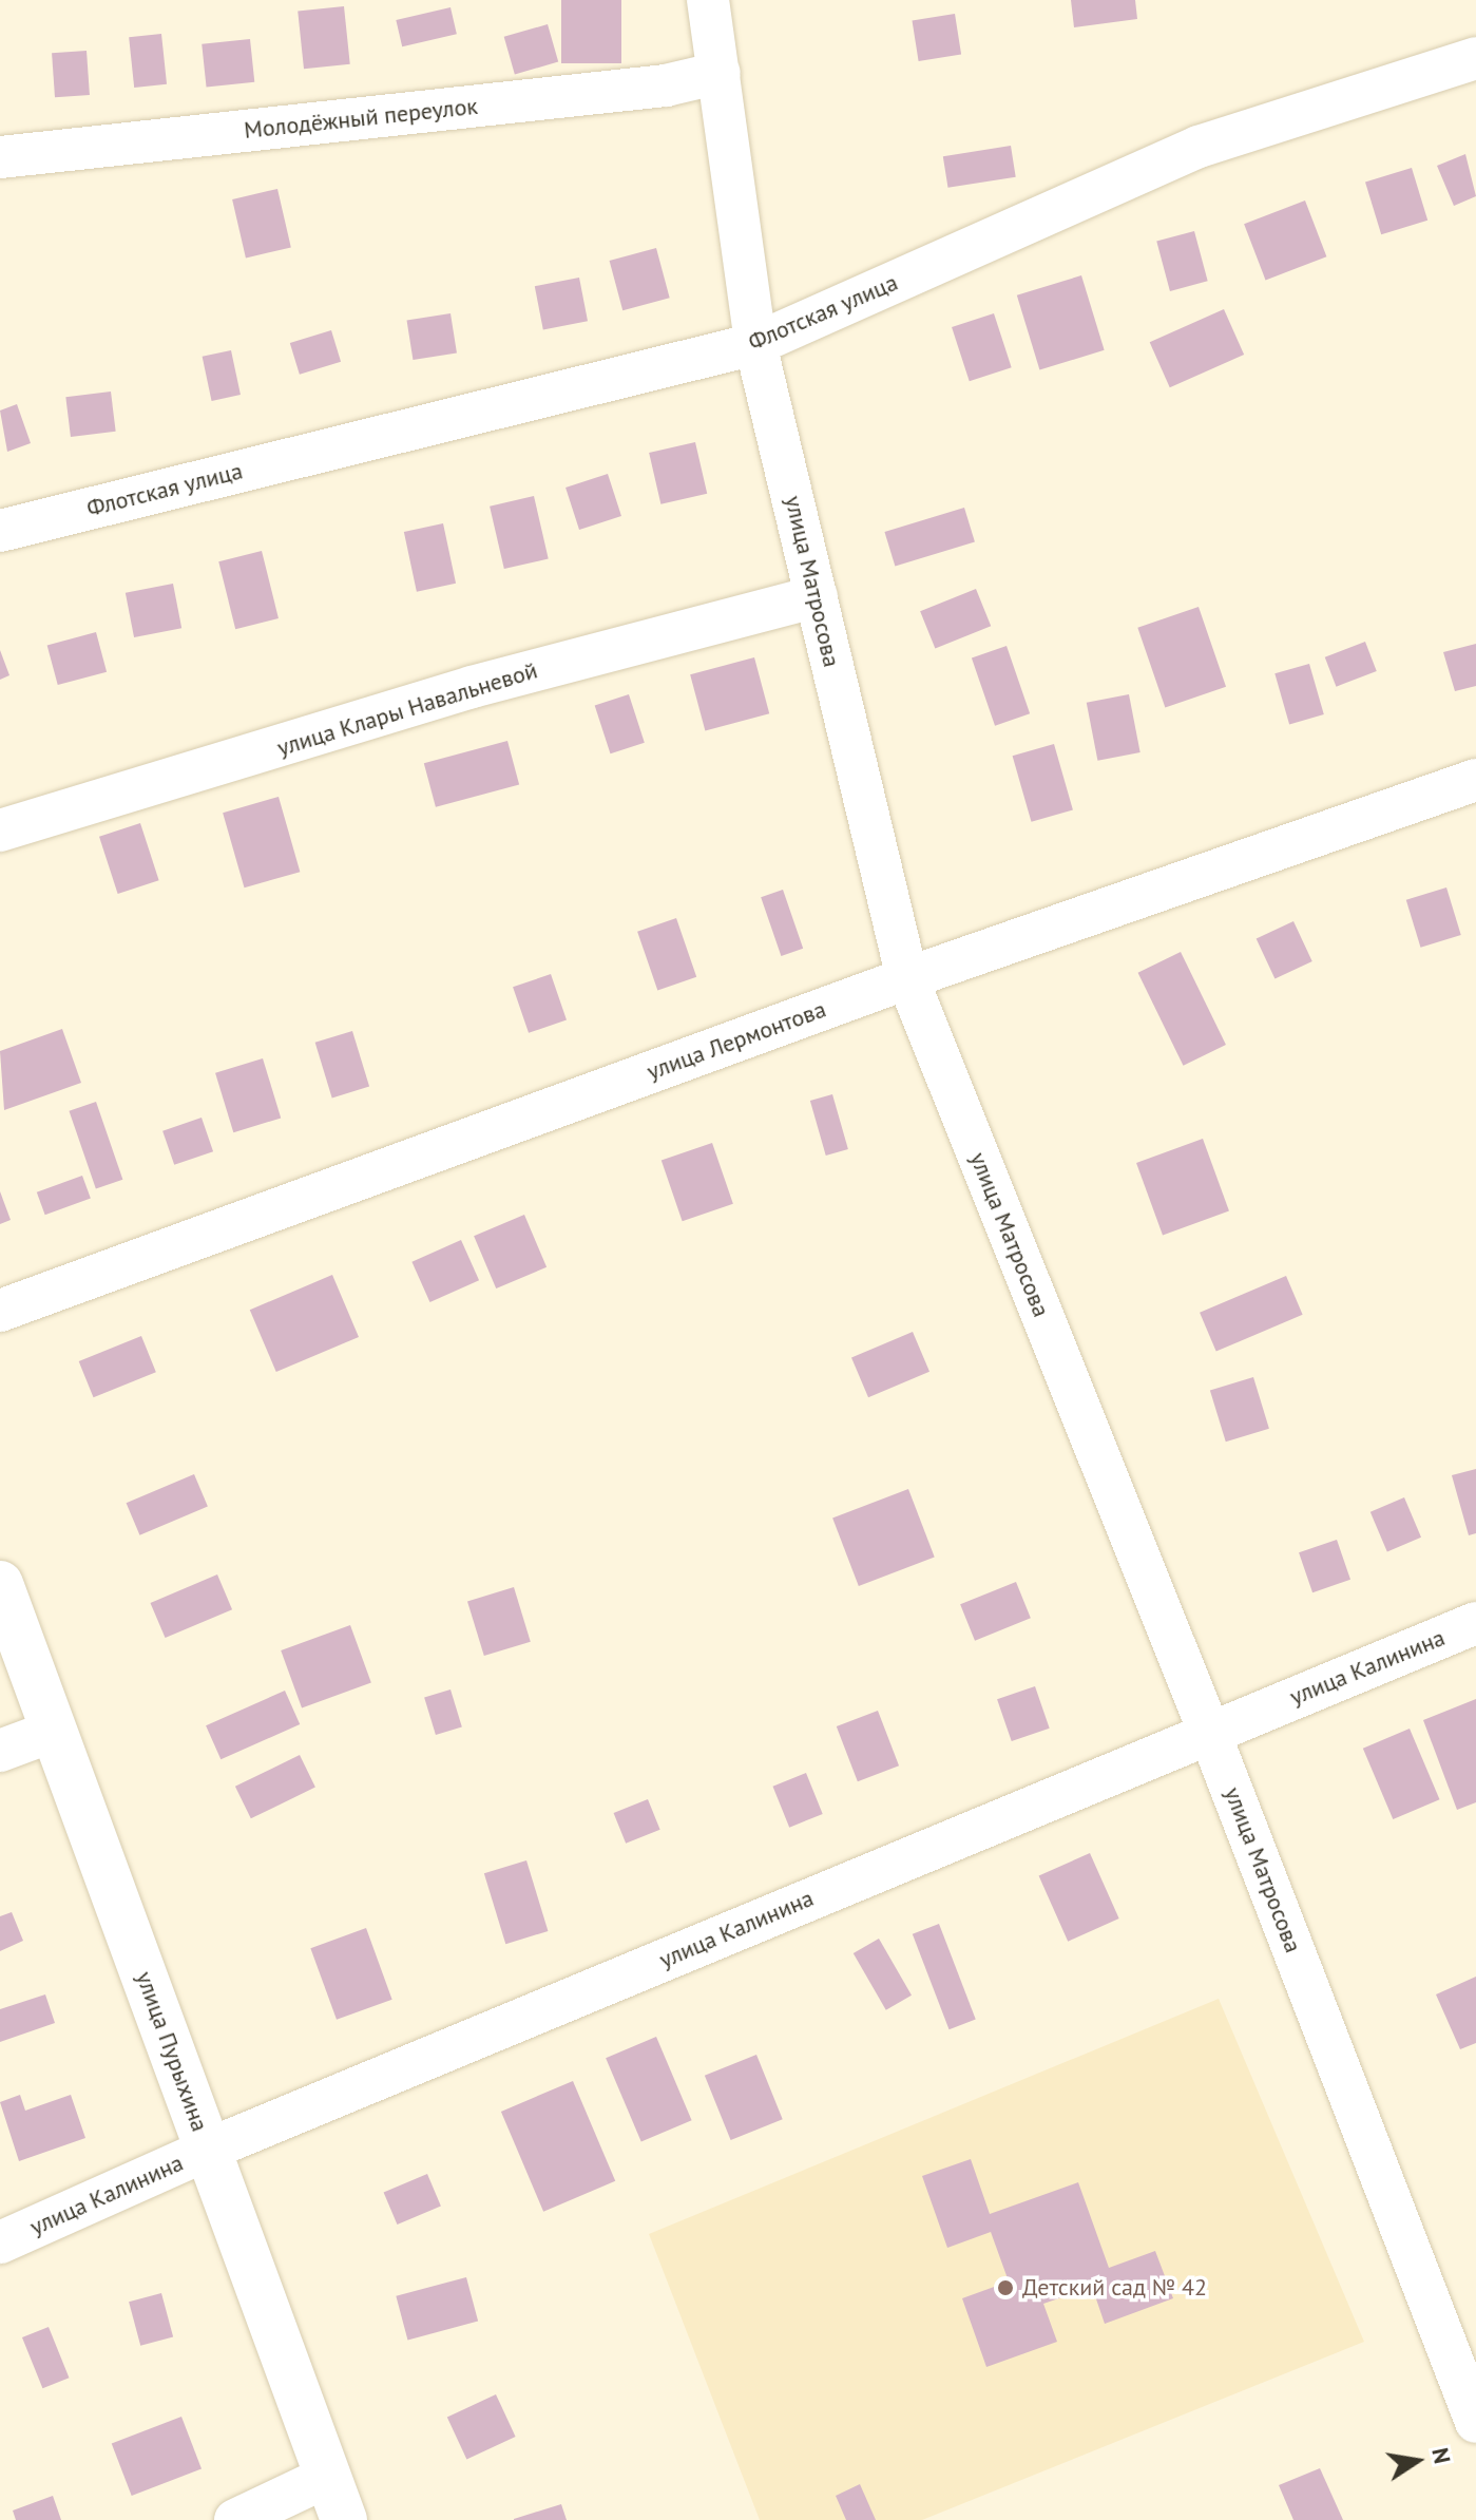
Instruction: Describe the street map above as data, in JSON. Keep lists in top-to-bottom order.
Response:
{
  "streets": {
    "street": [
      "Молодёжный переулок",
      "Флотская улица",
      "улица Матросова",
      "улица Клары Навальневой",
      "улица Лермонтова",
      "улица Калинина",
      "улица Пурыхина"
    ]
  },
  "crossings": [
    ["Молодёжный переулок", "улица Матросова"],
    ["Флотская улица", "улица Матросова"],
    ["улица Матросова", "улица Клары Навальневой"],
    ["улица Матросова", "улица Лермонтова"],
    ["улица Матросова", "улица Калинина"],
    ["улица Калинина", "улица Пурыхина"]
  ],
  "places": ["Детский сад № 42"],
  "north": "right"
}
